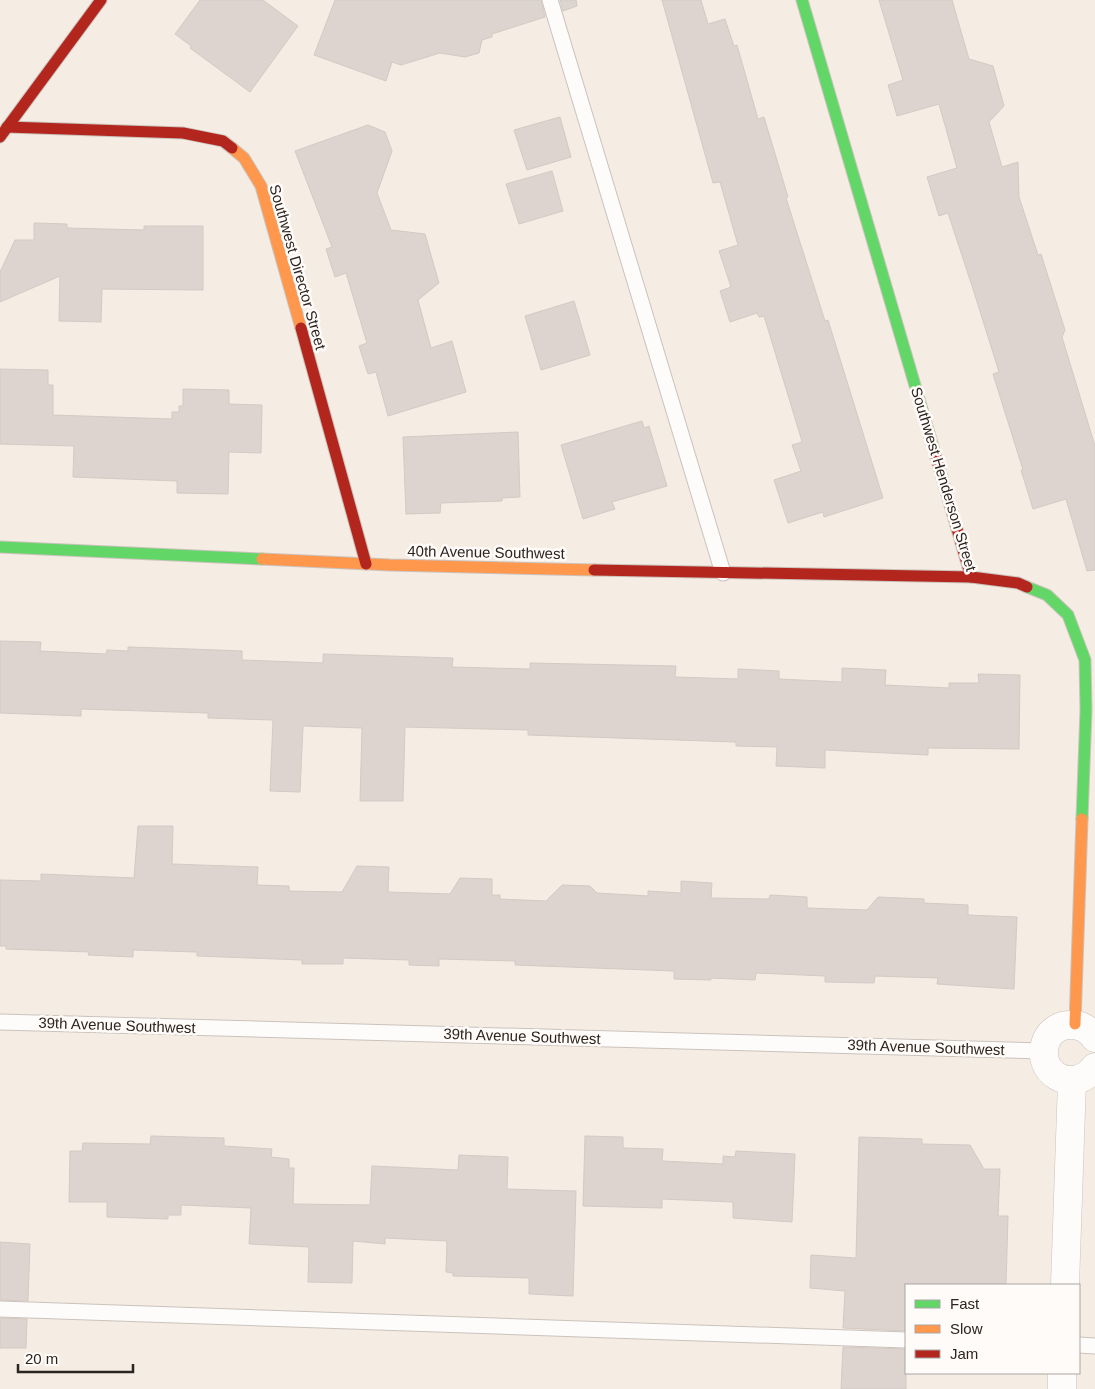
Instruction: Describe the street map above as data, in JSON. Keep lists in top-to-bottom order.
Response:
{
  "streets": {
    "street": ["Southwest Director Street", "Southwest Henderson Street", "40th Avenue Southwest"],
    "lane": ["39th Avenue Southwest"]
  },
  "crossings": [
    ["Southwest Director Street", "40th Avenue Southwest"],
    ["Southwest Henderson Street", "40th Avenue Southwest"]
  ],
  "legend": ["Fast", "Slow", "Jam"],
  "scale_bar": "20 m"
}
